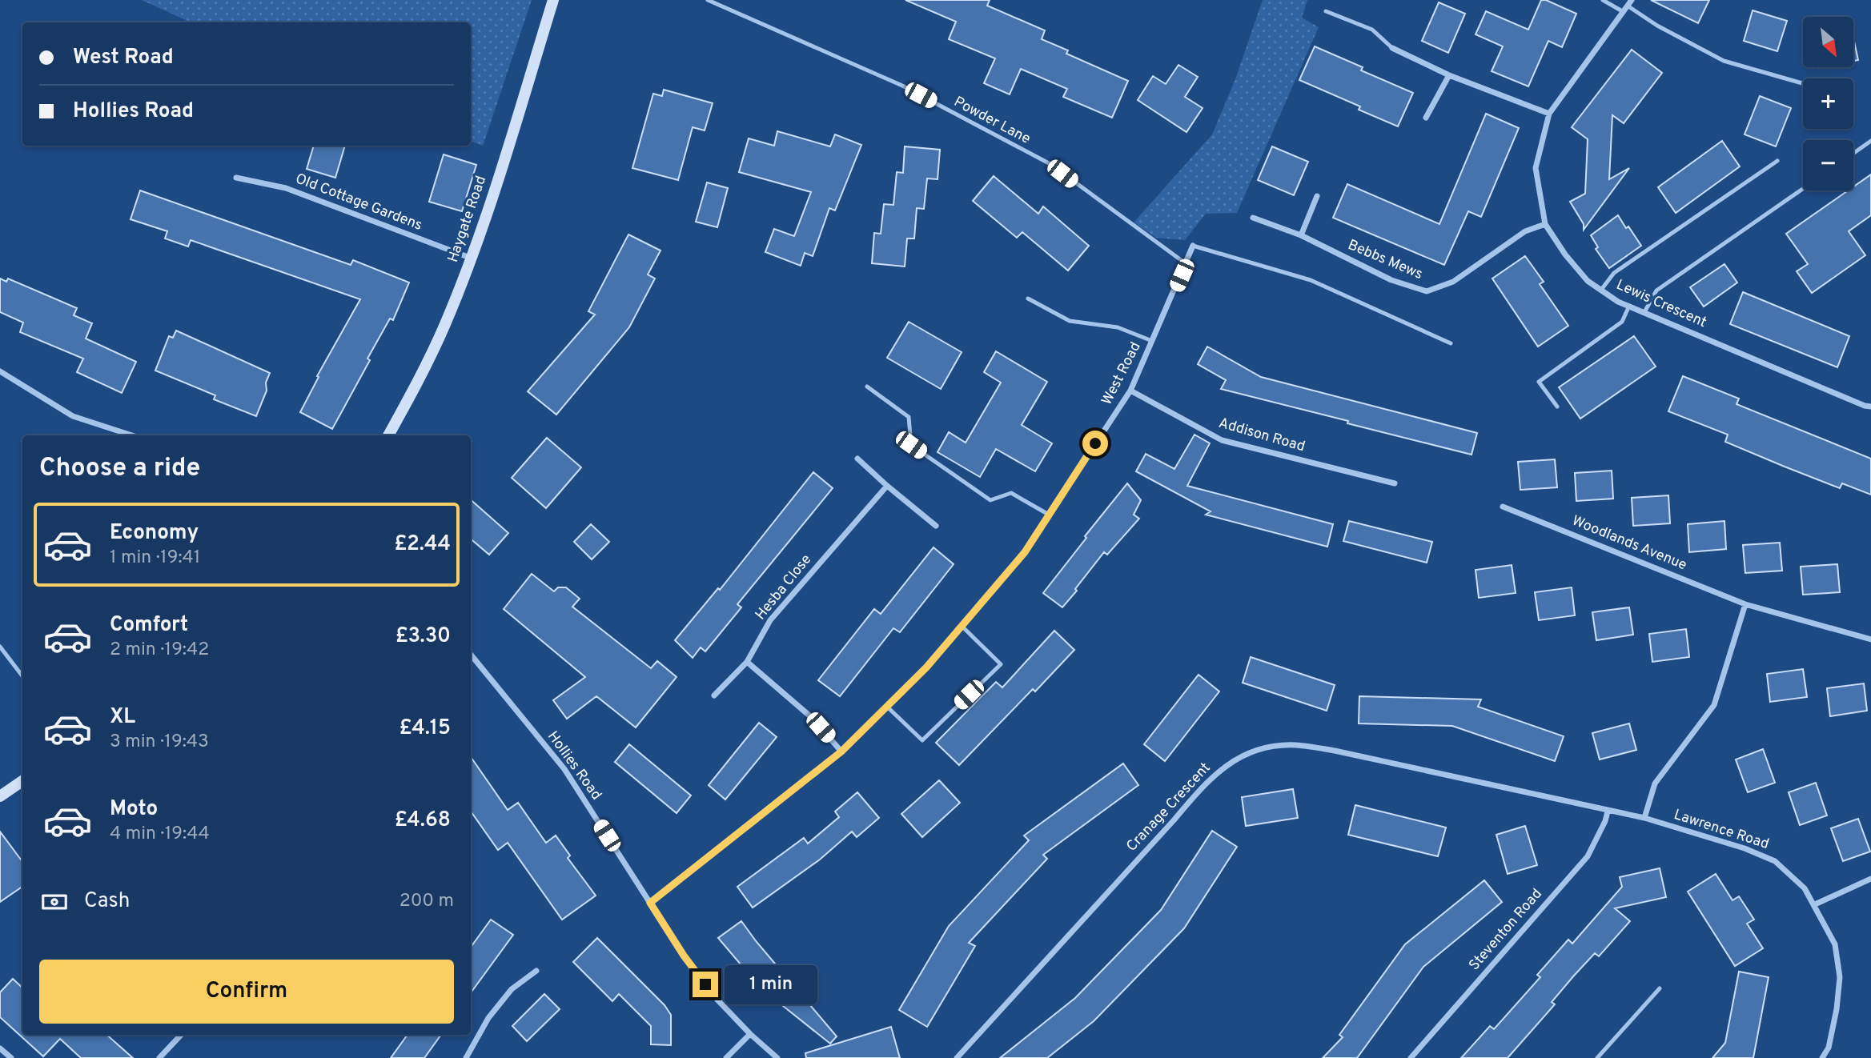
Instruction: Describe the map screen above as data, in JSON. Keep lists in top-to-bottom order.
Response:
{
  "streets": {
    "street": [
      "Old Cottage Gardens",
      "Haygate Road",
      "Bebbs Mews",
      "Lewis Crescent",
      "West Road",
      "Addison Road",
      "Woodlands Avenue",
      "Hesba Close",
      "Hollies Road",
      "Cranage Crescent",
      "Lawrence Road",
      "Steventon Road"
    ],
    "lane": ["Powder Lane"]
  },
  "crossings": [
    ["Powder Lane", "West Road"],
    ["Old Cottage Gardens", "Haygate Road"],
    ["Bebbs Mews", "Lewis Crescent"],
    ["West Road", "Addison Road"],
    ["West Road", "Hollies Road"],
    ["Cranage Crescent", "Lawrence Road"],
    ["Cranage Crescent", "Steventon Road"],
    ["Lawrence Road", "Steventon Road"]
  ],
  "north": "bottom right",
  "page": {
    "map_buttons": ["+", "−"],
    "banner": ["West Road", "Hollies Road"],
    "heading": "Choose a ride",
    "list": [
      {
        "name": "Economy",
        "note": "1 min · 19:41",
        "value": "£2.44"
      },
      {
        "name": "Comfort",
        "note": "2 min · 19:42",
        "value": "£3.30"
      },
      {
        "name": "XL",
        "note": "3 min · 19:43",
        "value": "£4.15"
      },
      {
        "name": "Moto",
        "note": "4 min · 19:44",
        "value": "£4.68"
      }
    ],
    "pay": ["Cash", "200 m"],
    "buttons": "Confirm",
    "bubble": "1 min"
  }
}
